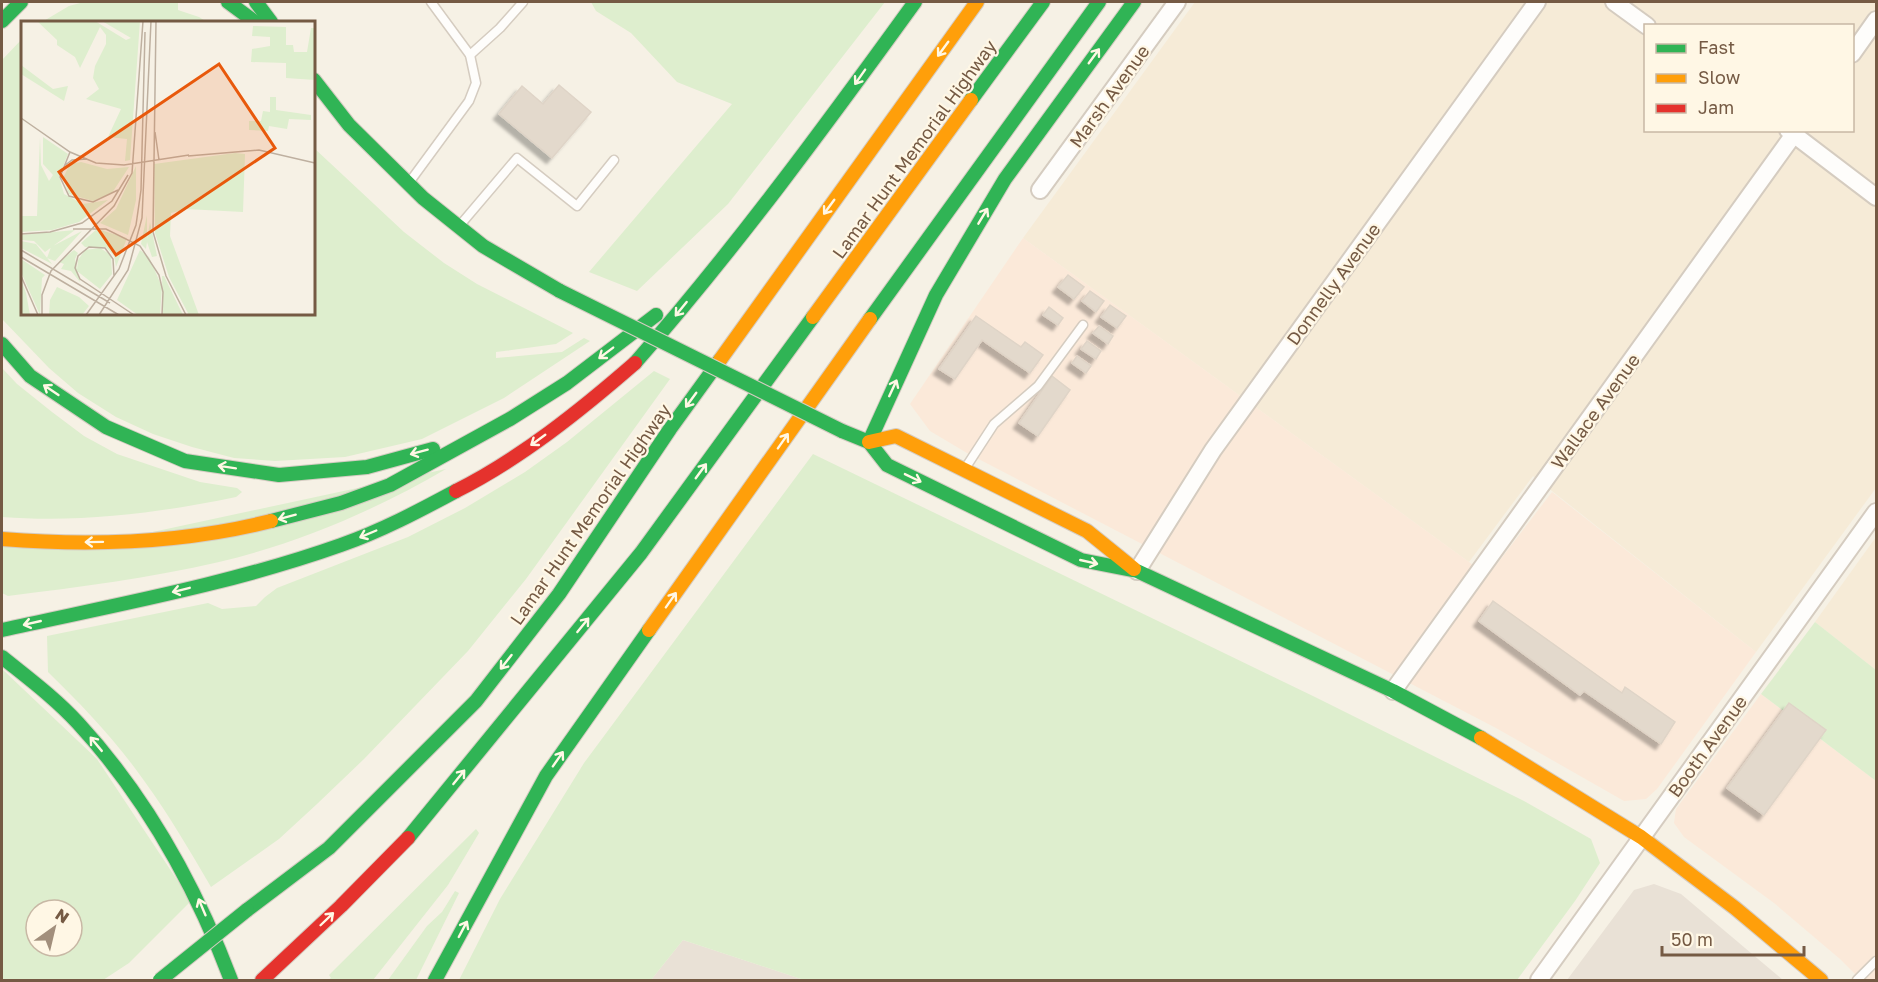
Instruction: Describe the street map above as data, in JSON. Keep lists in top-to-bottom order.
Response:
{
  "streets": {
    "main road": ["Lamar Hunt Memorial Highway"],
    "street": [
      "Marsh Avenue",
      "Donnelly Avenue",
      "Wallace Avenue",
      "Booth Avenue"
    ]
  },
  "legend": ["Fast", "Slow", "Jam"],
  "scale_bar": "50 m",
  "north": "top right"
}
